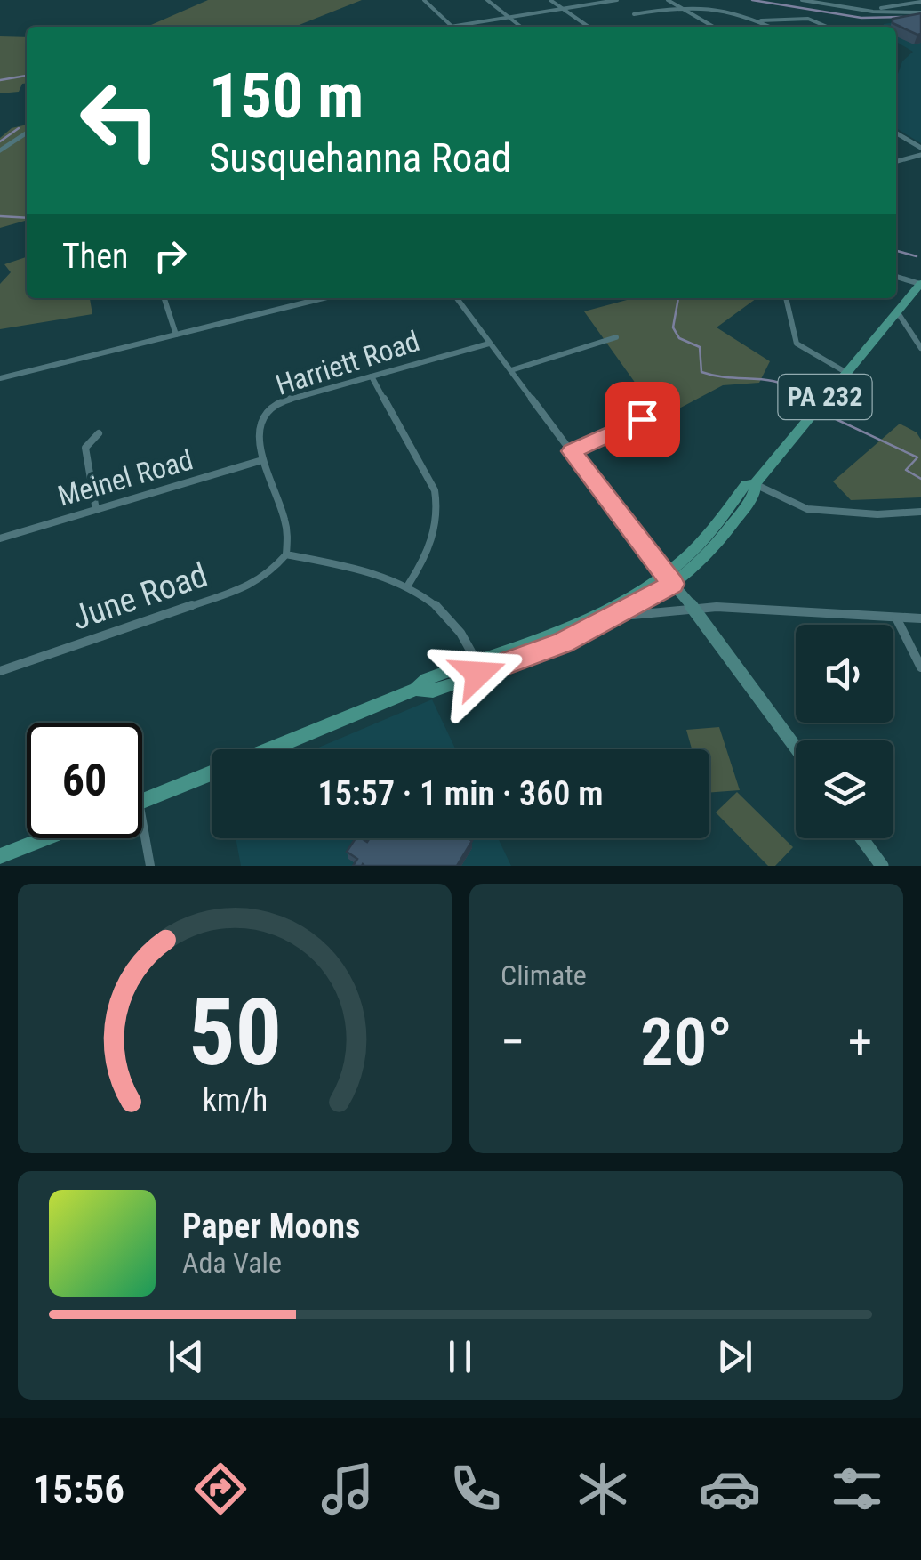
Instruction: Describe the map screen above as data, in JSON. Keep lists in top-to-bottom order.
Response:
{
  "streets": {
    "main road": ["PA 232"],
    "street": ["Harriett Road", "Meinel Road", "June Road"]
  },
  "crossings": [
    ["Harriett Road", "Meinel Road"]
  ],
  "page": {
    "turn": ["150 m", "Susquehanna Road"],
    "then": "Then",
    "limit": "60",
    "trip": "15:57 · 1 min · 360 m",
    "tile": "Climate",
    "heat": ["−", "20°", "+"],
    "song": ["Paper Moons", "Ada Vale"],
    "tabs": "15:56",
    "gauge": ["50", "km/h"]
  }
}
